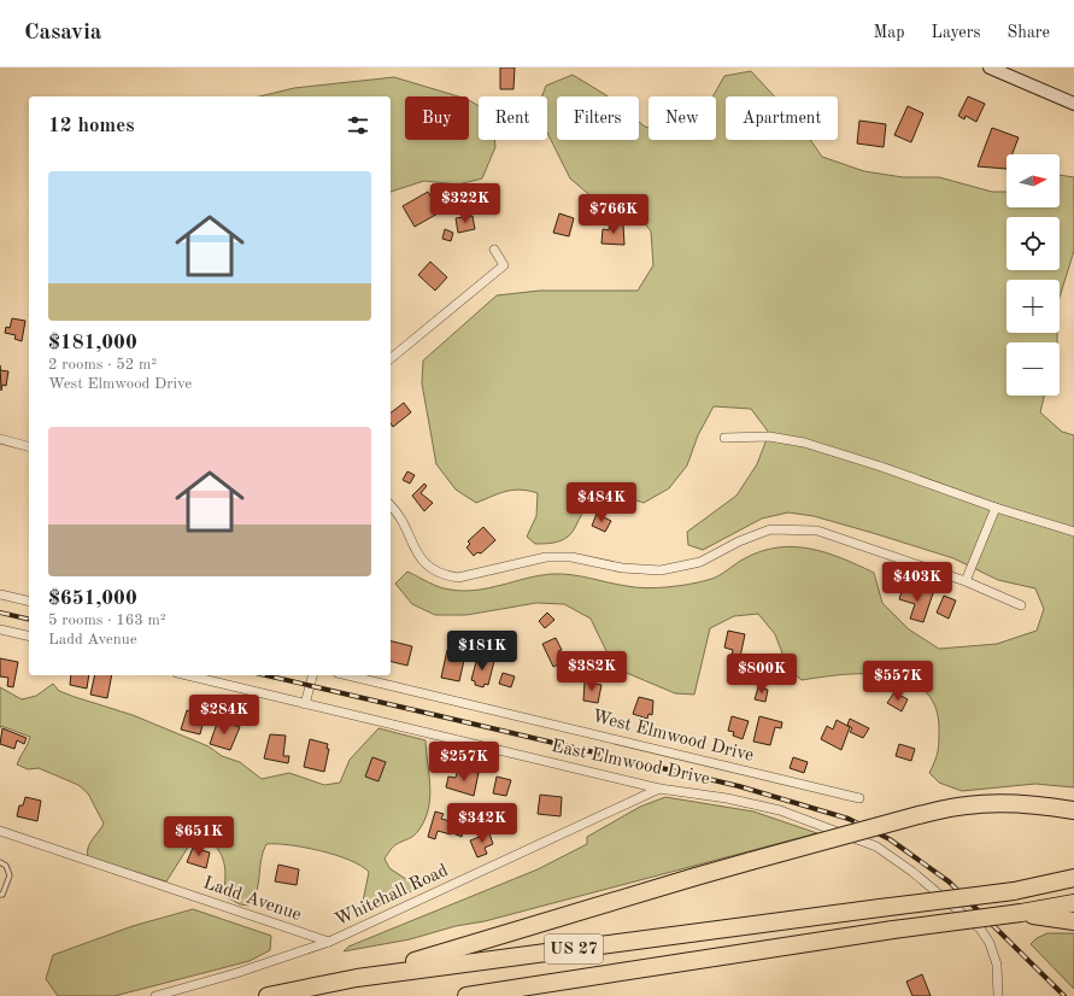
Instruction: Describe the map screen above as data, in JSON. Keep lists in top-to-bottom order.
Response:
{
  "streets": {
    "highway": ["US 27"],
    "street": [
      "West Elmwood Drive",
      "East Elmwood Drive",
      "Whitehall Road",
      "Ladd Avenue"
    ]
  },
  "crossings": [
    ["East Elmwood Drive", "Whitehall Road"],
    ["Whitehall Road", "Ladd Avenue"]
  ],
  "north": "right",
  "page": {
    "header": "Casavia",
    "nav": ["Map", "Layers", "Share"],
    "chip": [
      "Buy",
      "Rent",
      "Filters",
      "New",
      "Apartment"
    ],
    "heading": "12 homes",
    "map_buttons": ["+", "−"],
    "list": [
      {
        "name": "$181,000",
        "note": "2 rooms · 52 m² · West Elmwood Drive"
      },
      {
        "name": "$651,000",
        "note": "5 rooms · 163 m² · Ladd Avenue"
      }
    ],
    "price": [
      "$322K",
      "$766K",
      "$484K",
      "$403K",
      "$181K",
      "$382K",
      "$800K",
      "$557K",
      "$284K",
      "$257K",
      "$342K",
      "$651K"
    ]
  }
}
